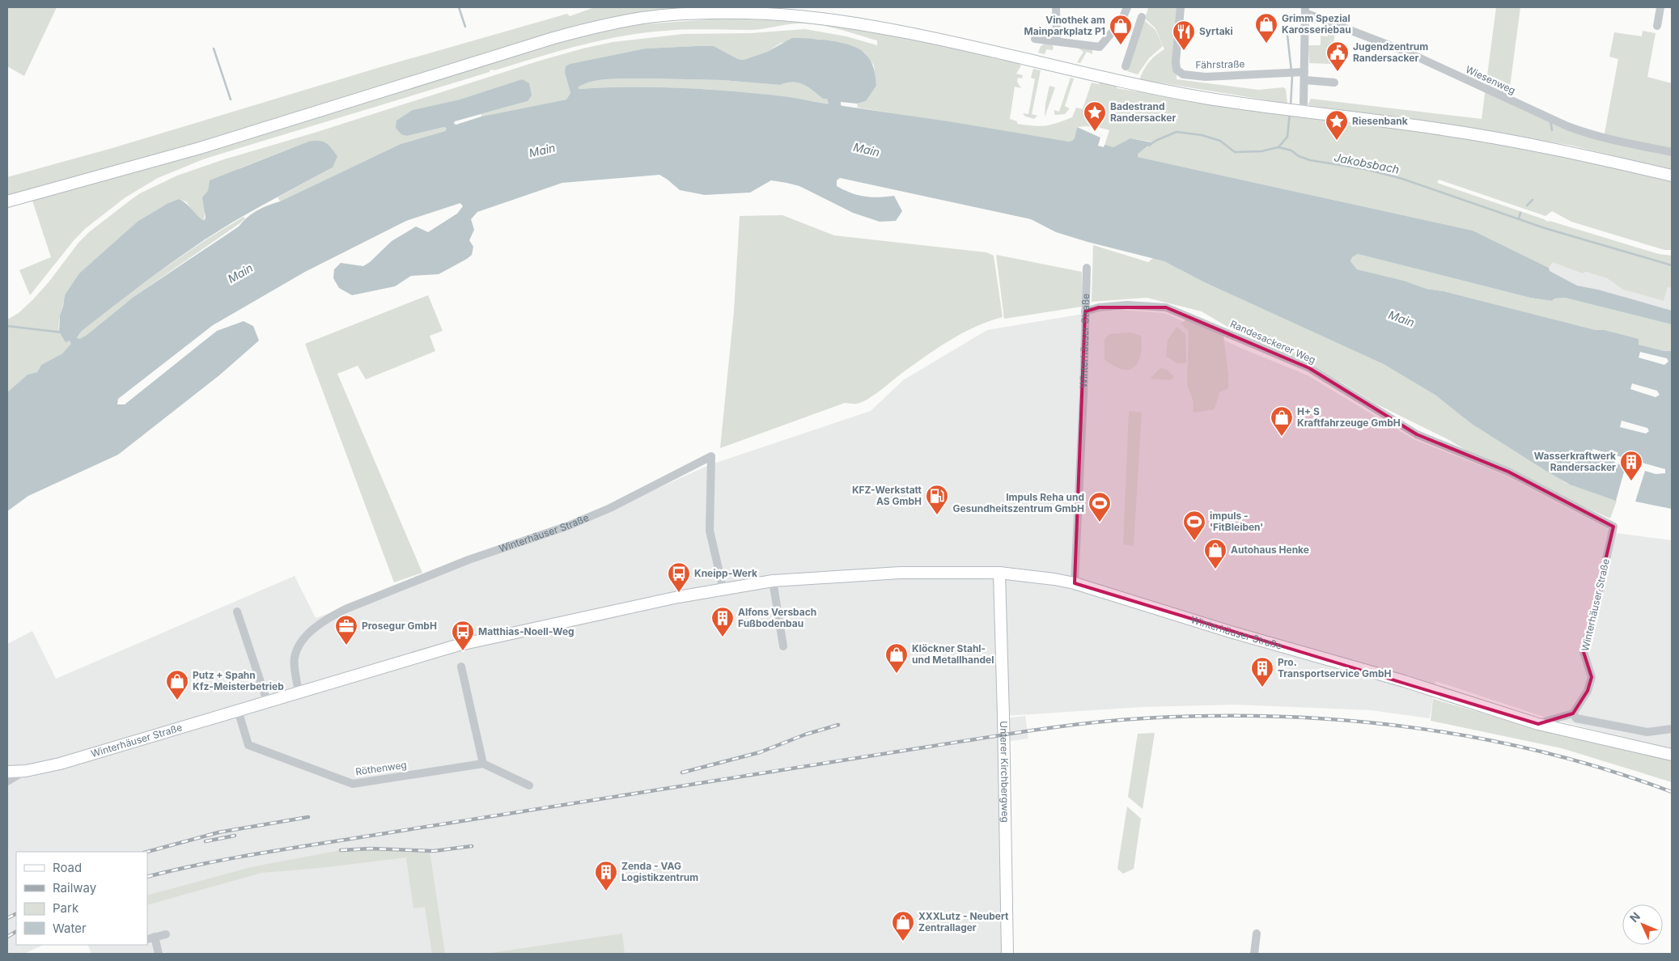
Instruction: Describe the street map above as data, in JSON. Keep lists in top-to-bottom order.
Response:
{
  "streets": {
    "main road": ["Winterhäuser Straße", "Unterer Kirchbergweg"],
    "street": [
      "Fährstraße",
      "Wiesenweg",
      "Randesackerer Weg",
      "Röthenweg"
    ]
  },
  "crossings": [
    ["Fährstraße", "Wiesenweg"],
    ["Winterhäuser Straße", "Randesackerer Weg"],
    ["Winterhäuser Straße", "Röthenweg"],
    ["Winterhäuser Straße", "Unterer Kirchbergweg"]
  ],
  "water": ["Main", "Jakobsbach"],
  "places": {
    "shop": [
      "Grimm Spezial Karosseriebau",
      "Vinothek am Mainparkplatz P1",
      "H+ S Kraftfahrzeuge GmbH",
      "Autohaus Henke",
      "Klöckner Stahl- und Metallhandel",
      "Putz + Spahn Kfz-Meisterbetrieb",
      "XXXLutz - Neubert Zentrallager"
    ],
    "restaurant": ["Syrtaki"],
    "public building": ["Jugendzentrum Randersacker"],
    "place": ["Badestrand Randersacker", "Riesenbank"],
    "building": [
      "Wasserkraftwerk Randersacker",
      "Alfons Versbach Fußbodenbau",
      "Pro. Transportservice GmbH",
      "Zenda - VAG Logistikzentrum"
    ],
    "fuel station": ["KFZ-Werkstatt AS GmbH"],
    "sports": ["Impuls Reha und Gesundheitszentrum GmbH", "impuls - 'FitBleiben'"],
    "bus stop": ["Kneipp-Werk", "Matthias-Noell-Weg"],
    "office": ["Prosegur GmbH"]
  },
  "legend": [
    "Road",
    "Railway",
    "Park",
    "Water"
  ],
  "north": "top left"
}
